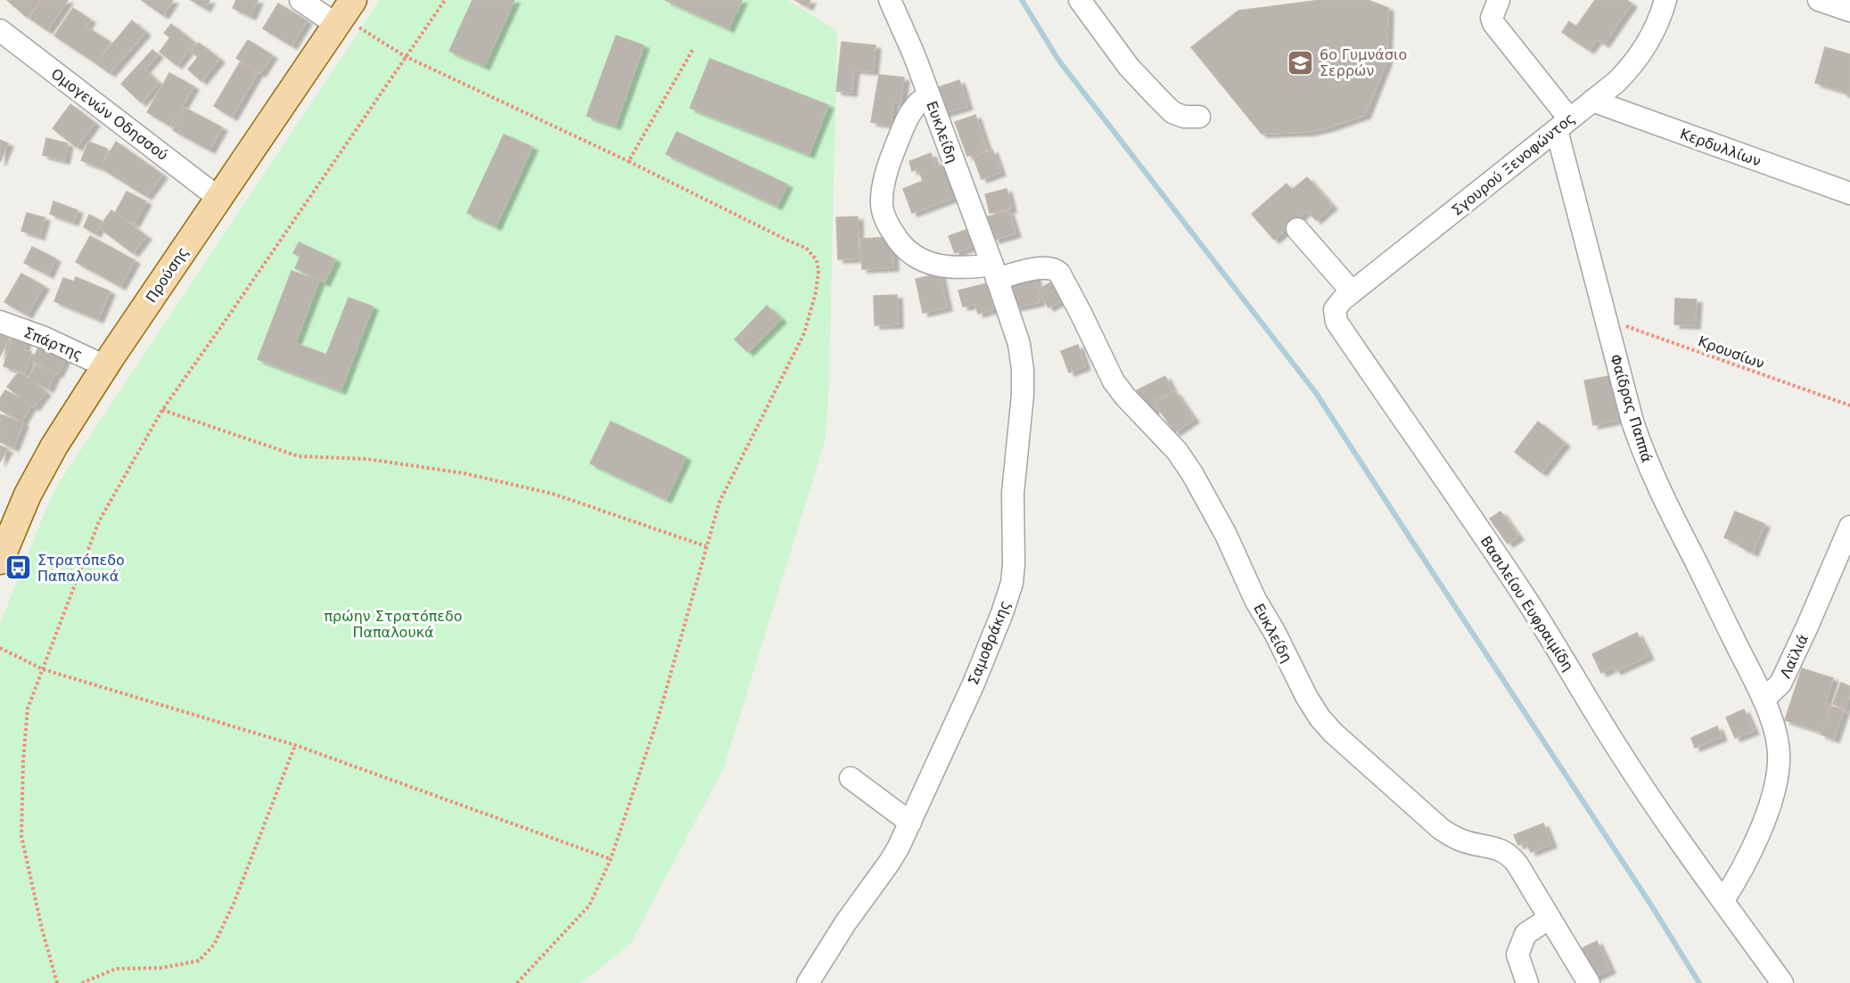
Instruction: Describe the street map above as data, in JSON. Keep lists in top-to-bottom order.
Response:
{
  "streets": {
    "main road": ["Προύσης"],
    "street": [
      "Ομογενών Οδησσού",
      "Ευκλείδη",
      "Κερδυλλίων",
      "Σγουρού Ξενοφώντος",
      "Σπάρτης",
      "Φαίδρας Παππά",
      "Βασιλείου Ευφραιμίδη",
      "Σαμοθράκης",
      "Λαϊλιά"
    ],
    "path": ["Κρουσίων"]
  },
  "crossings": [
    ["Ομογενών Οδησσού", "Προύσης"],
    ["Ευκλείδη", "Σαμοθράκης"],
    ["Κερδυλλίων", "Σγουρού Ξενοφώντος"],
    ["Σγουρού Ξενοφώντος", "Φαίδρας Παππά"],
    ["Σγουρού Ξενοφώντος", "Βασιλείου Ευφραιμίδη"],
    ["Προύσης", "Σπάρτης"],
    ["Κρουσίων", "Φαίδρας Παππά"],
    ["Φαίδρας Παππά", "Λαϊλιά"]
  ],
  "parks": ["πρώην Στρατόπεδο Παπαλουκά"],
  "places": {
    "school or university": ["6ο Γυμνάσιο Σερρών"],
    "bus stop": ["Στρατόπεδο Παπαλουκά"]
  }
}
